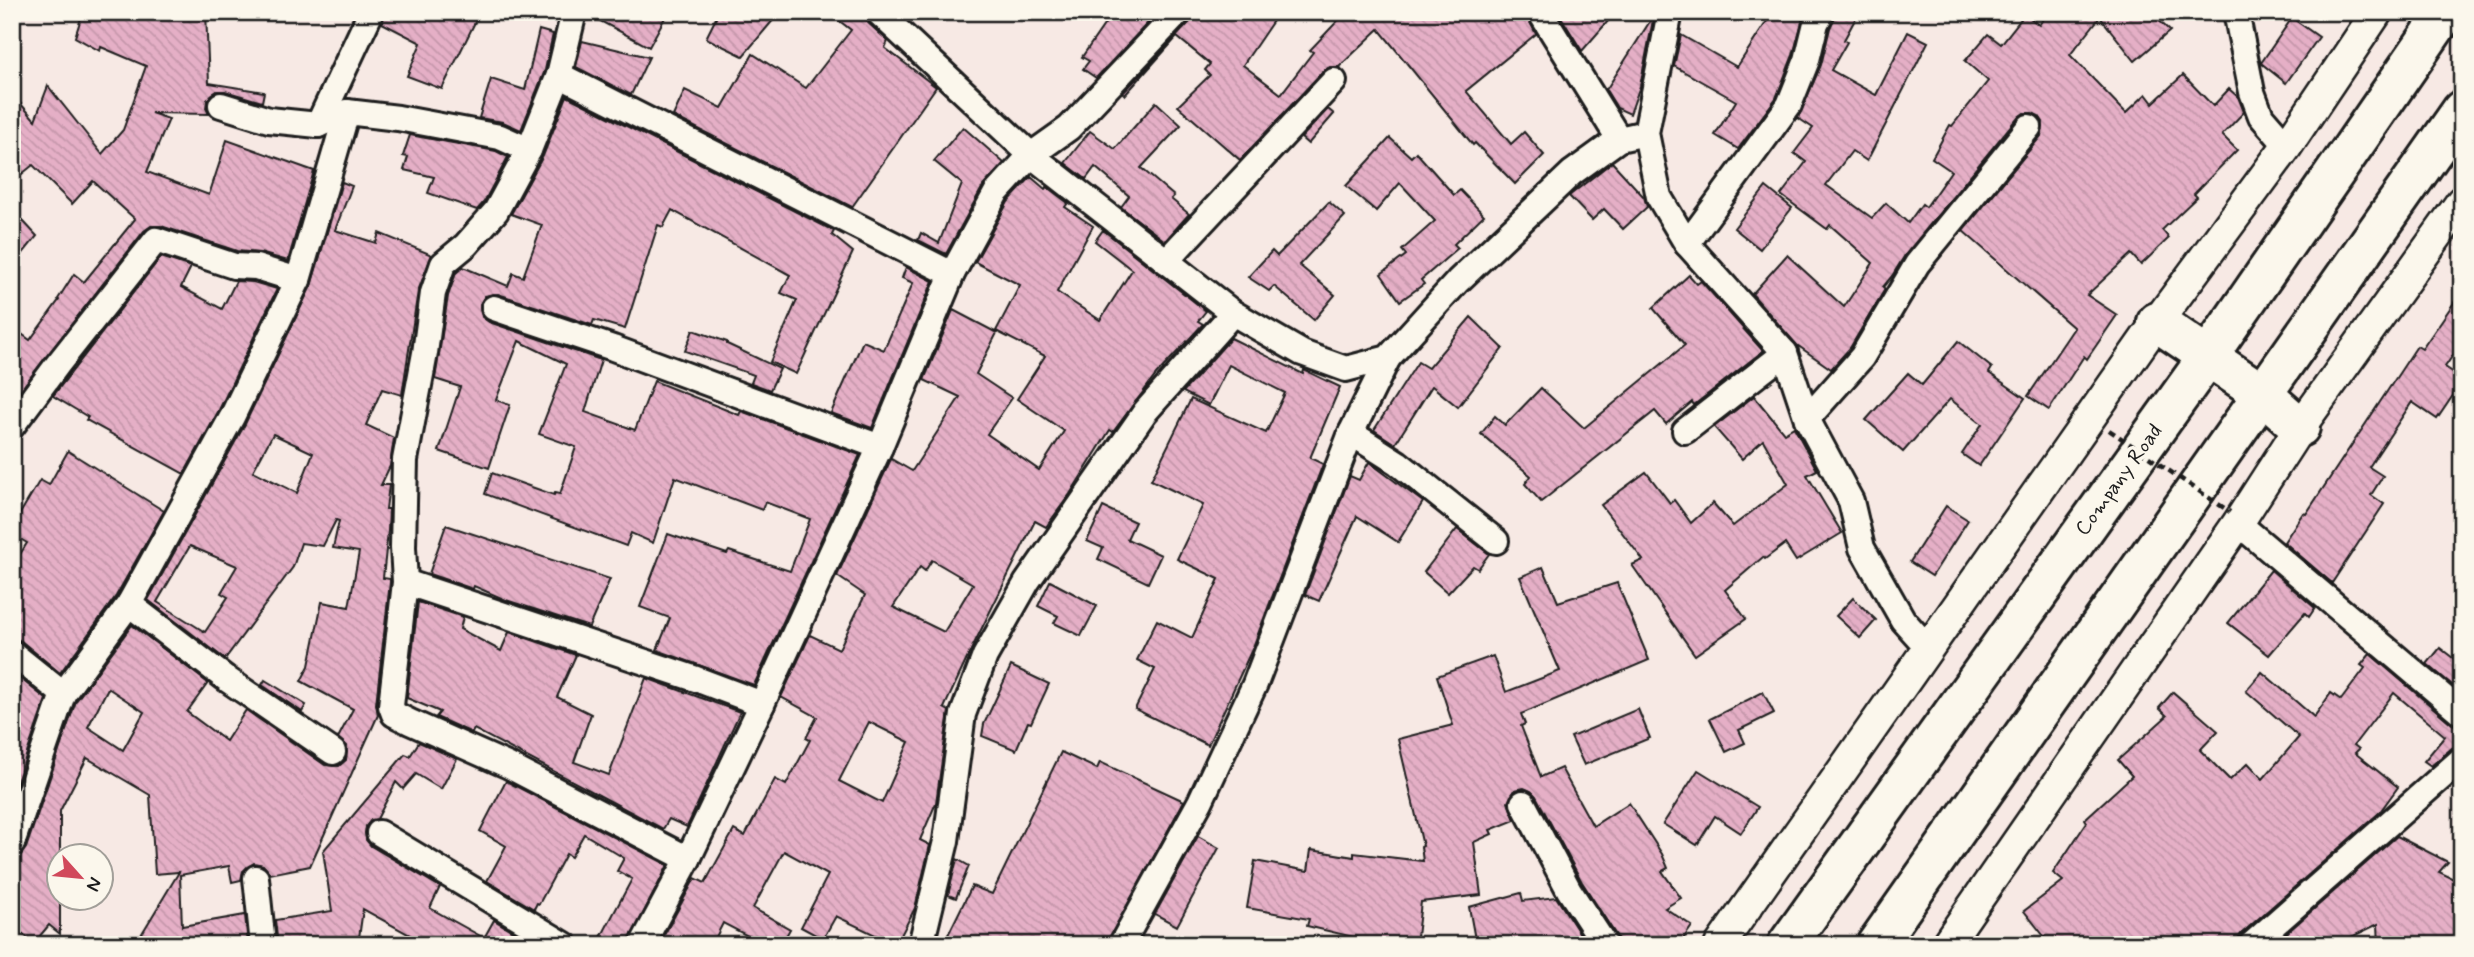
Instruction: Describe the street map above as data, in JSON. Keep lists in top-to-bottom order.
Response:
{
  "streets": {
    "highway": ["Company Road"]
  },
  "north": "bottom right"
}
